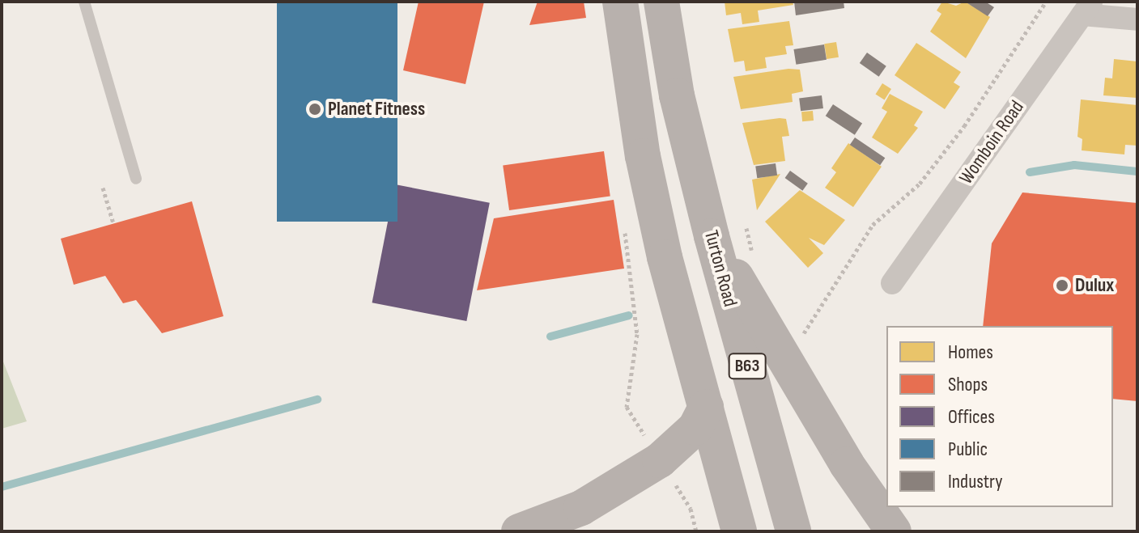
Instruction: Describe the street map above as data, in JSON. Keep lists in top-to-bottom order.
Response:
{
  "streets": {
    "main road": ["Turton Road", "B63"],
    "street": ["Womboin Road"]
  },
  "places": ["Planet Fitness", "Dulux"],
  "legend": [
    "Homes",
    "Shops",
    "Offices",
    "Public",
    "Industry"
  ]
}
